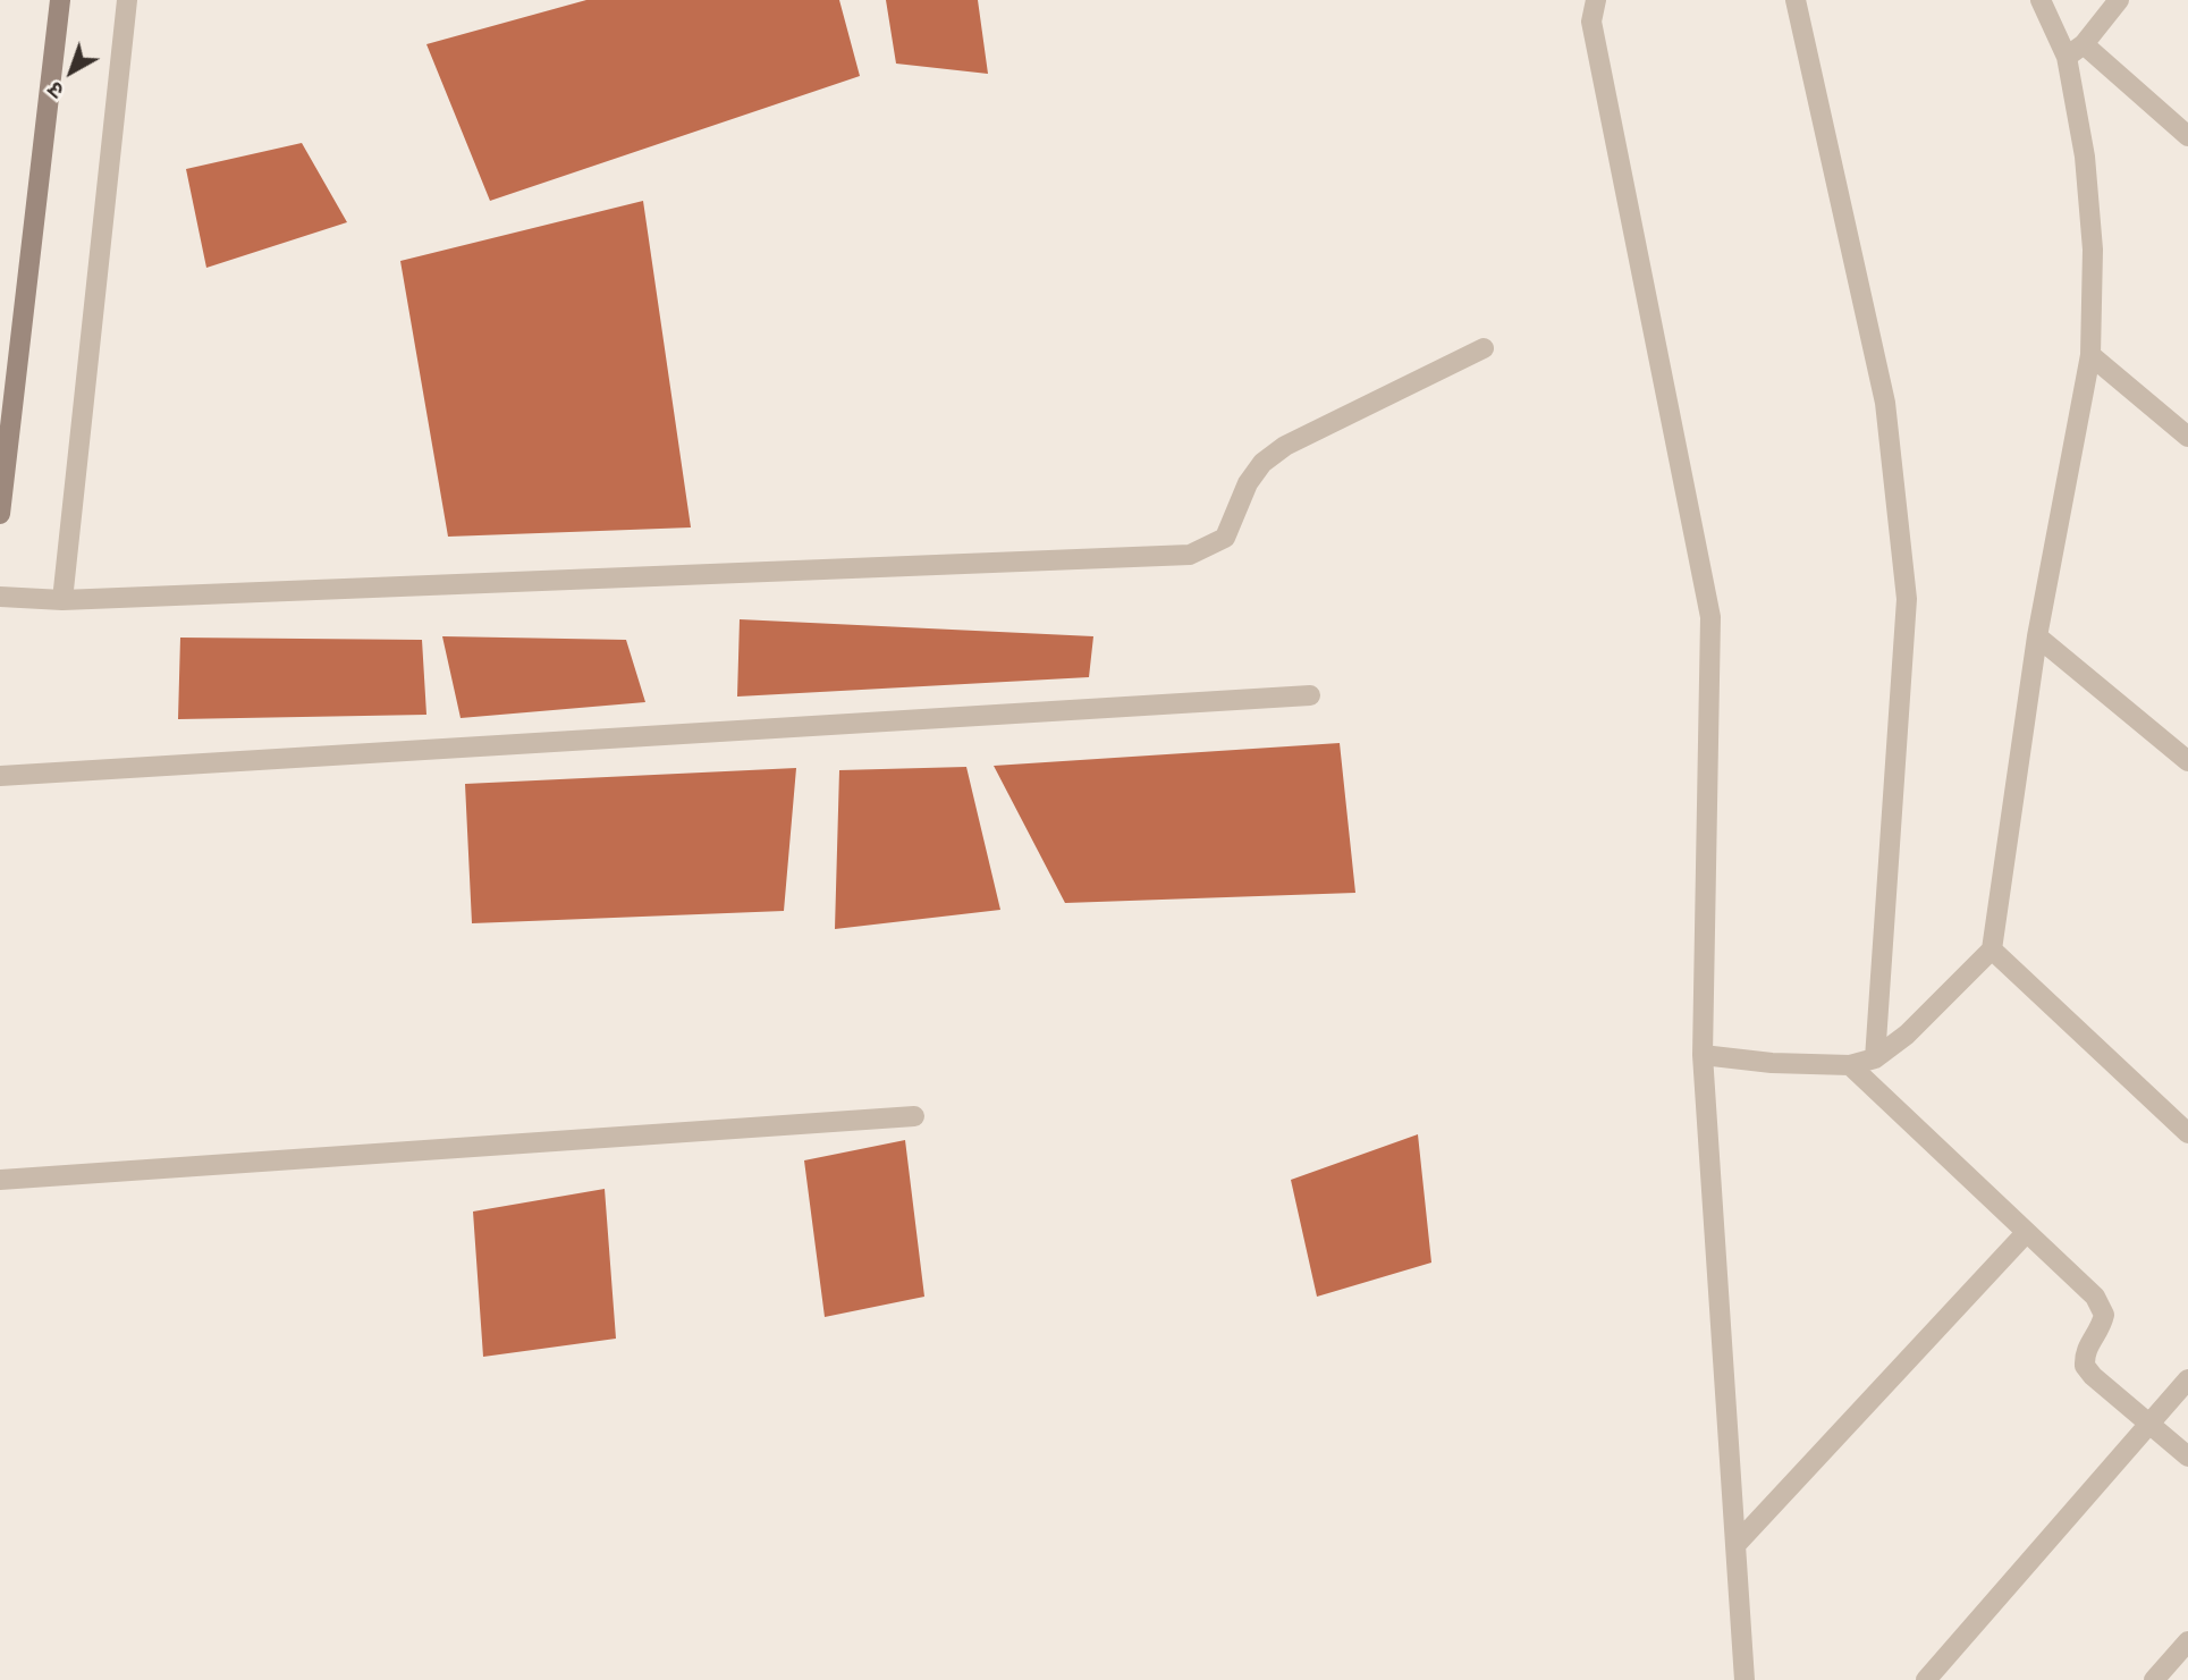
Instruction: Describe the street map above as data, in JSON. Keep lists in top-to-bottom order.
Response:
{
  "north": "bottom left"
}
